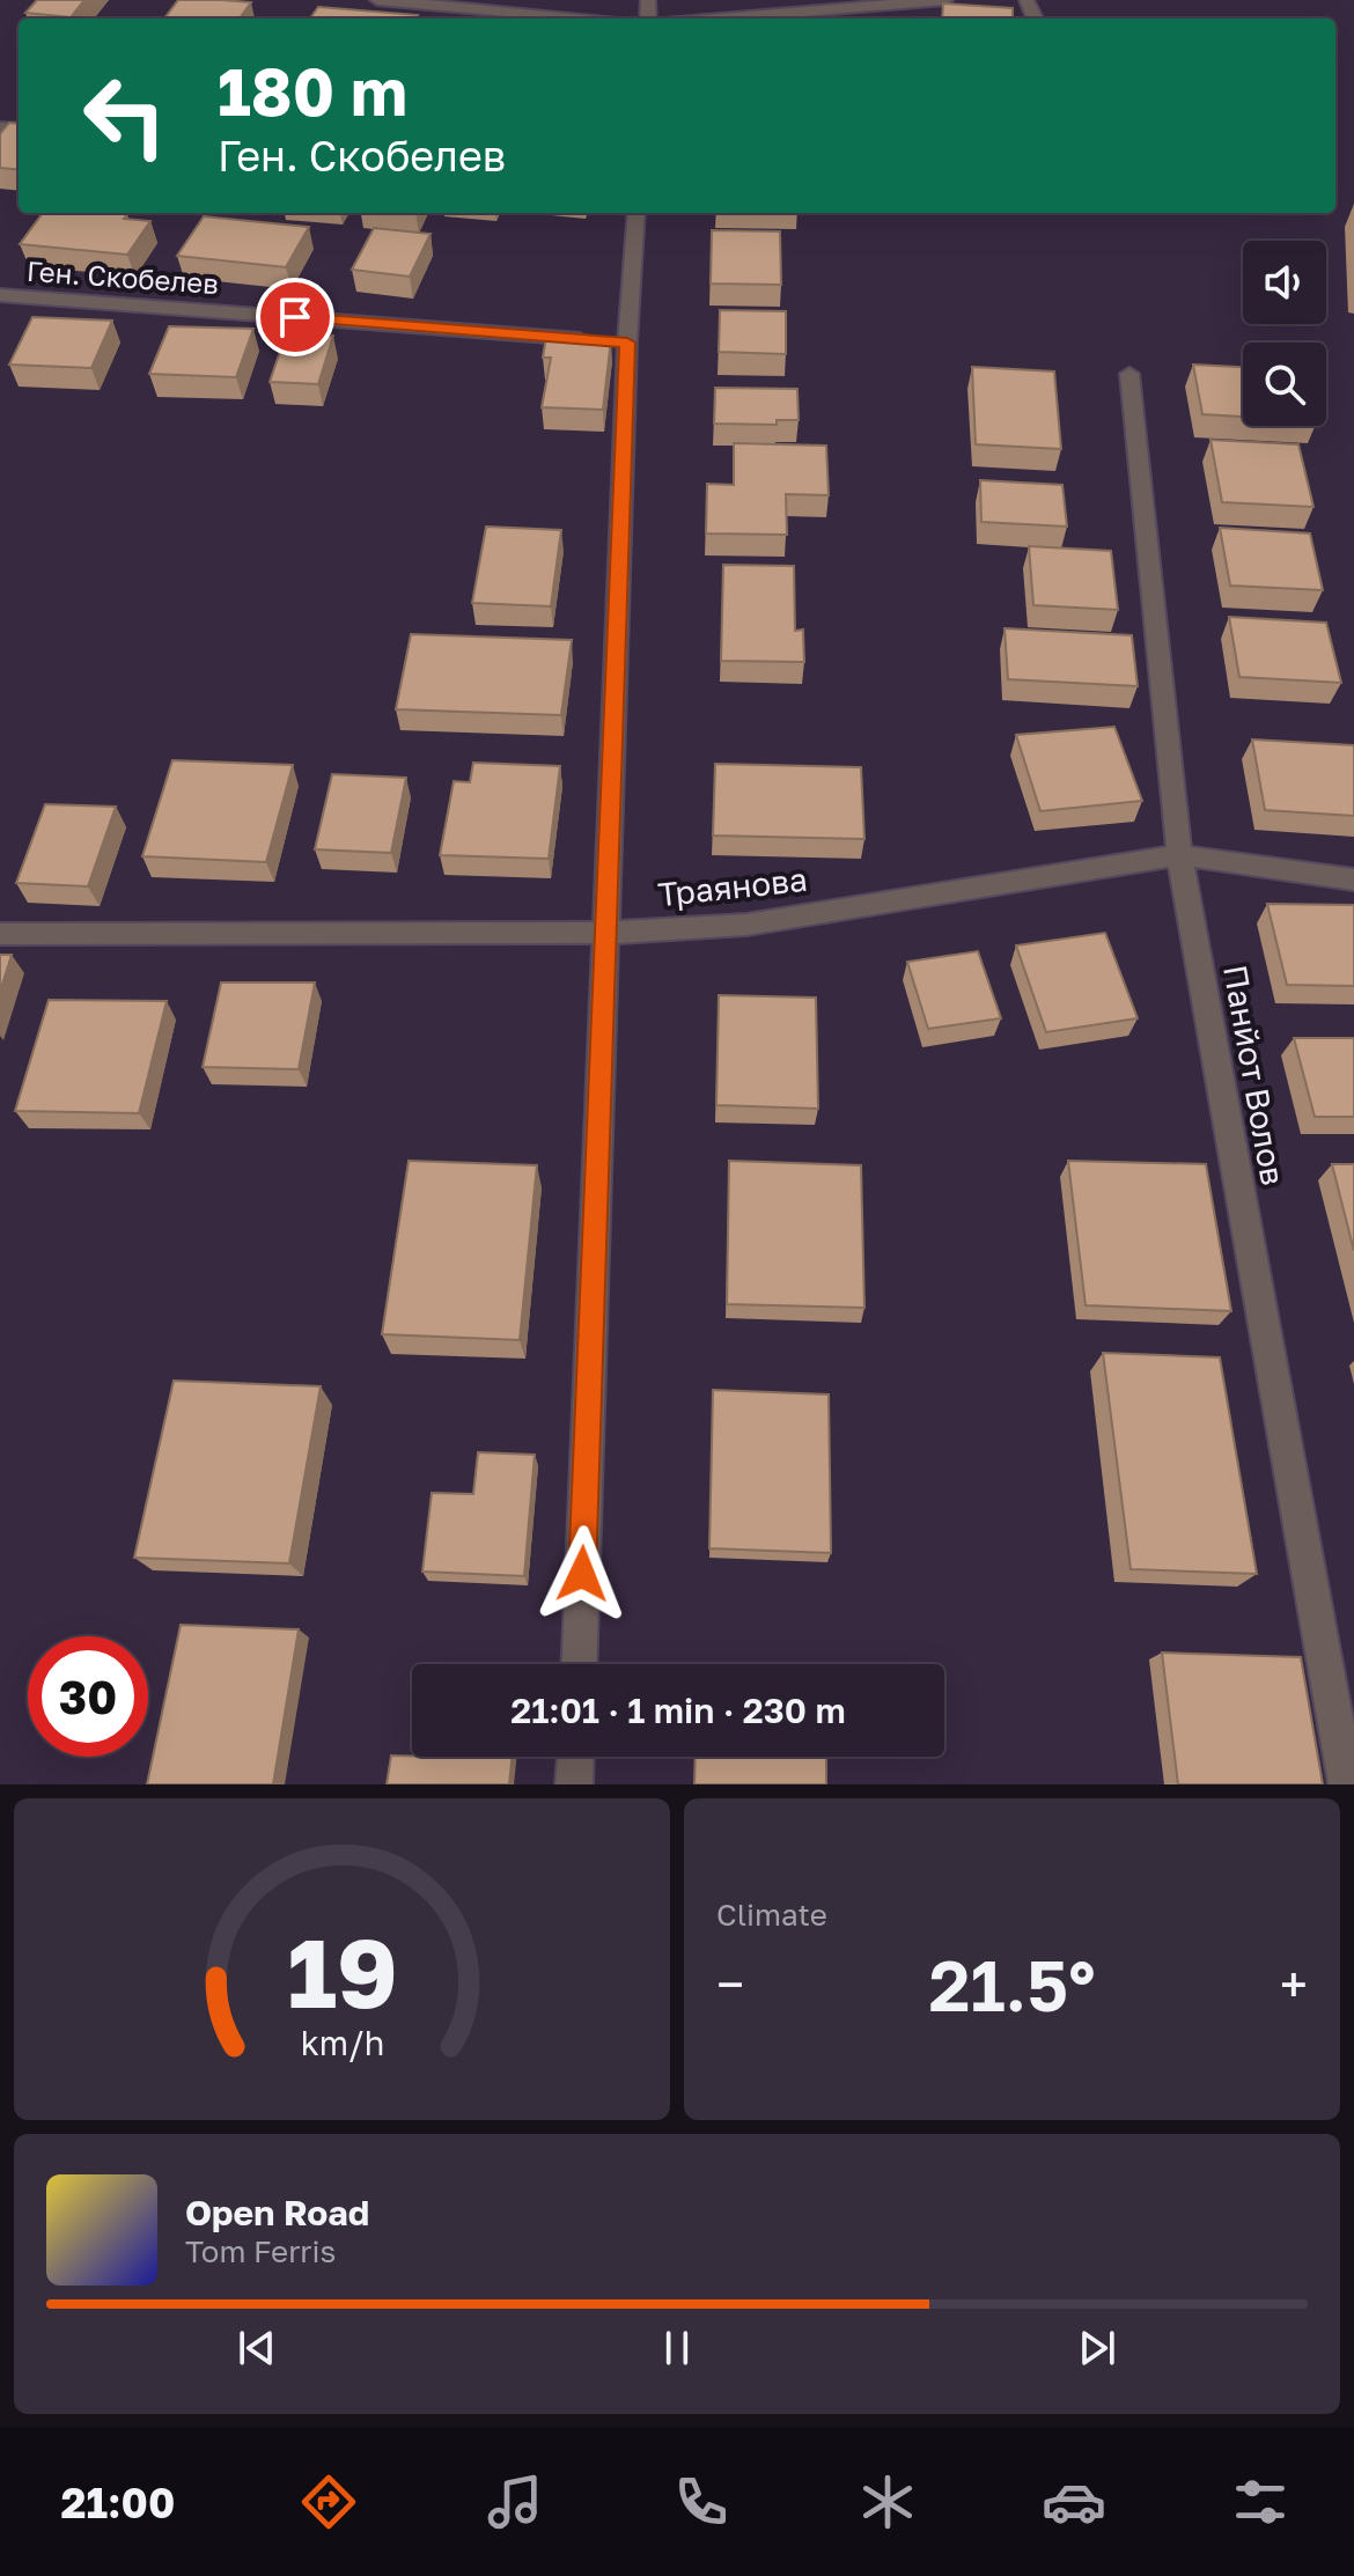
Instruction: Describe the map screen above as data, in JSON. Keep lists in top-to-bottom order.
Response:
{
  "streets": {
    "street": ["Ген. Скобелев", "Траянова", "Панйот Волов"]
  },
  "crossings": [
    ["Траянова", "Панйот Волов"]
  ],
  "page": {
    "turn": ["180 m", "Ген. Скобелев"],
    "limit": "30",
    "trip": "21:01 · 1 min · 230 m",
    "tile": "Climate",
    "heat": ["−", "21.5°", "+"],
    "song": ["Open Road", "Tom Ferris"],
    "tabs": "21:00",
    "gauge": ["19", "km/h"]
  }
}
